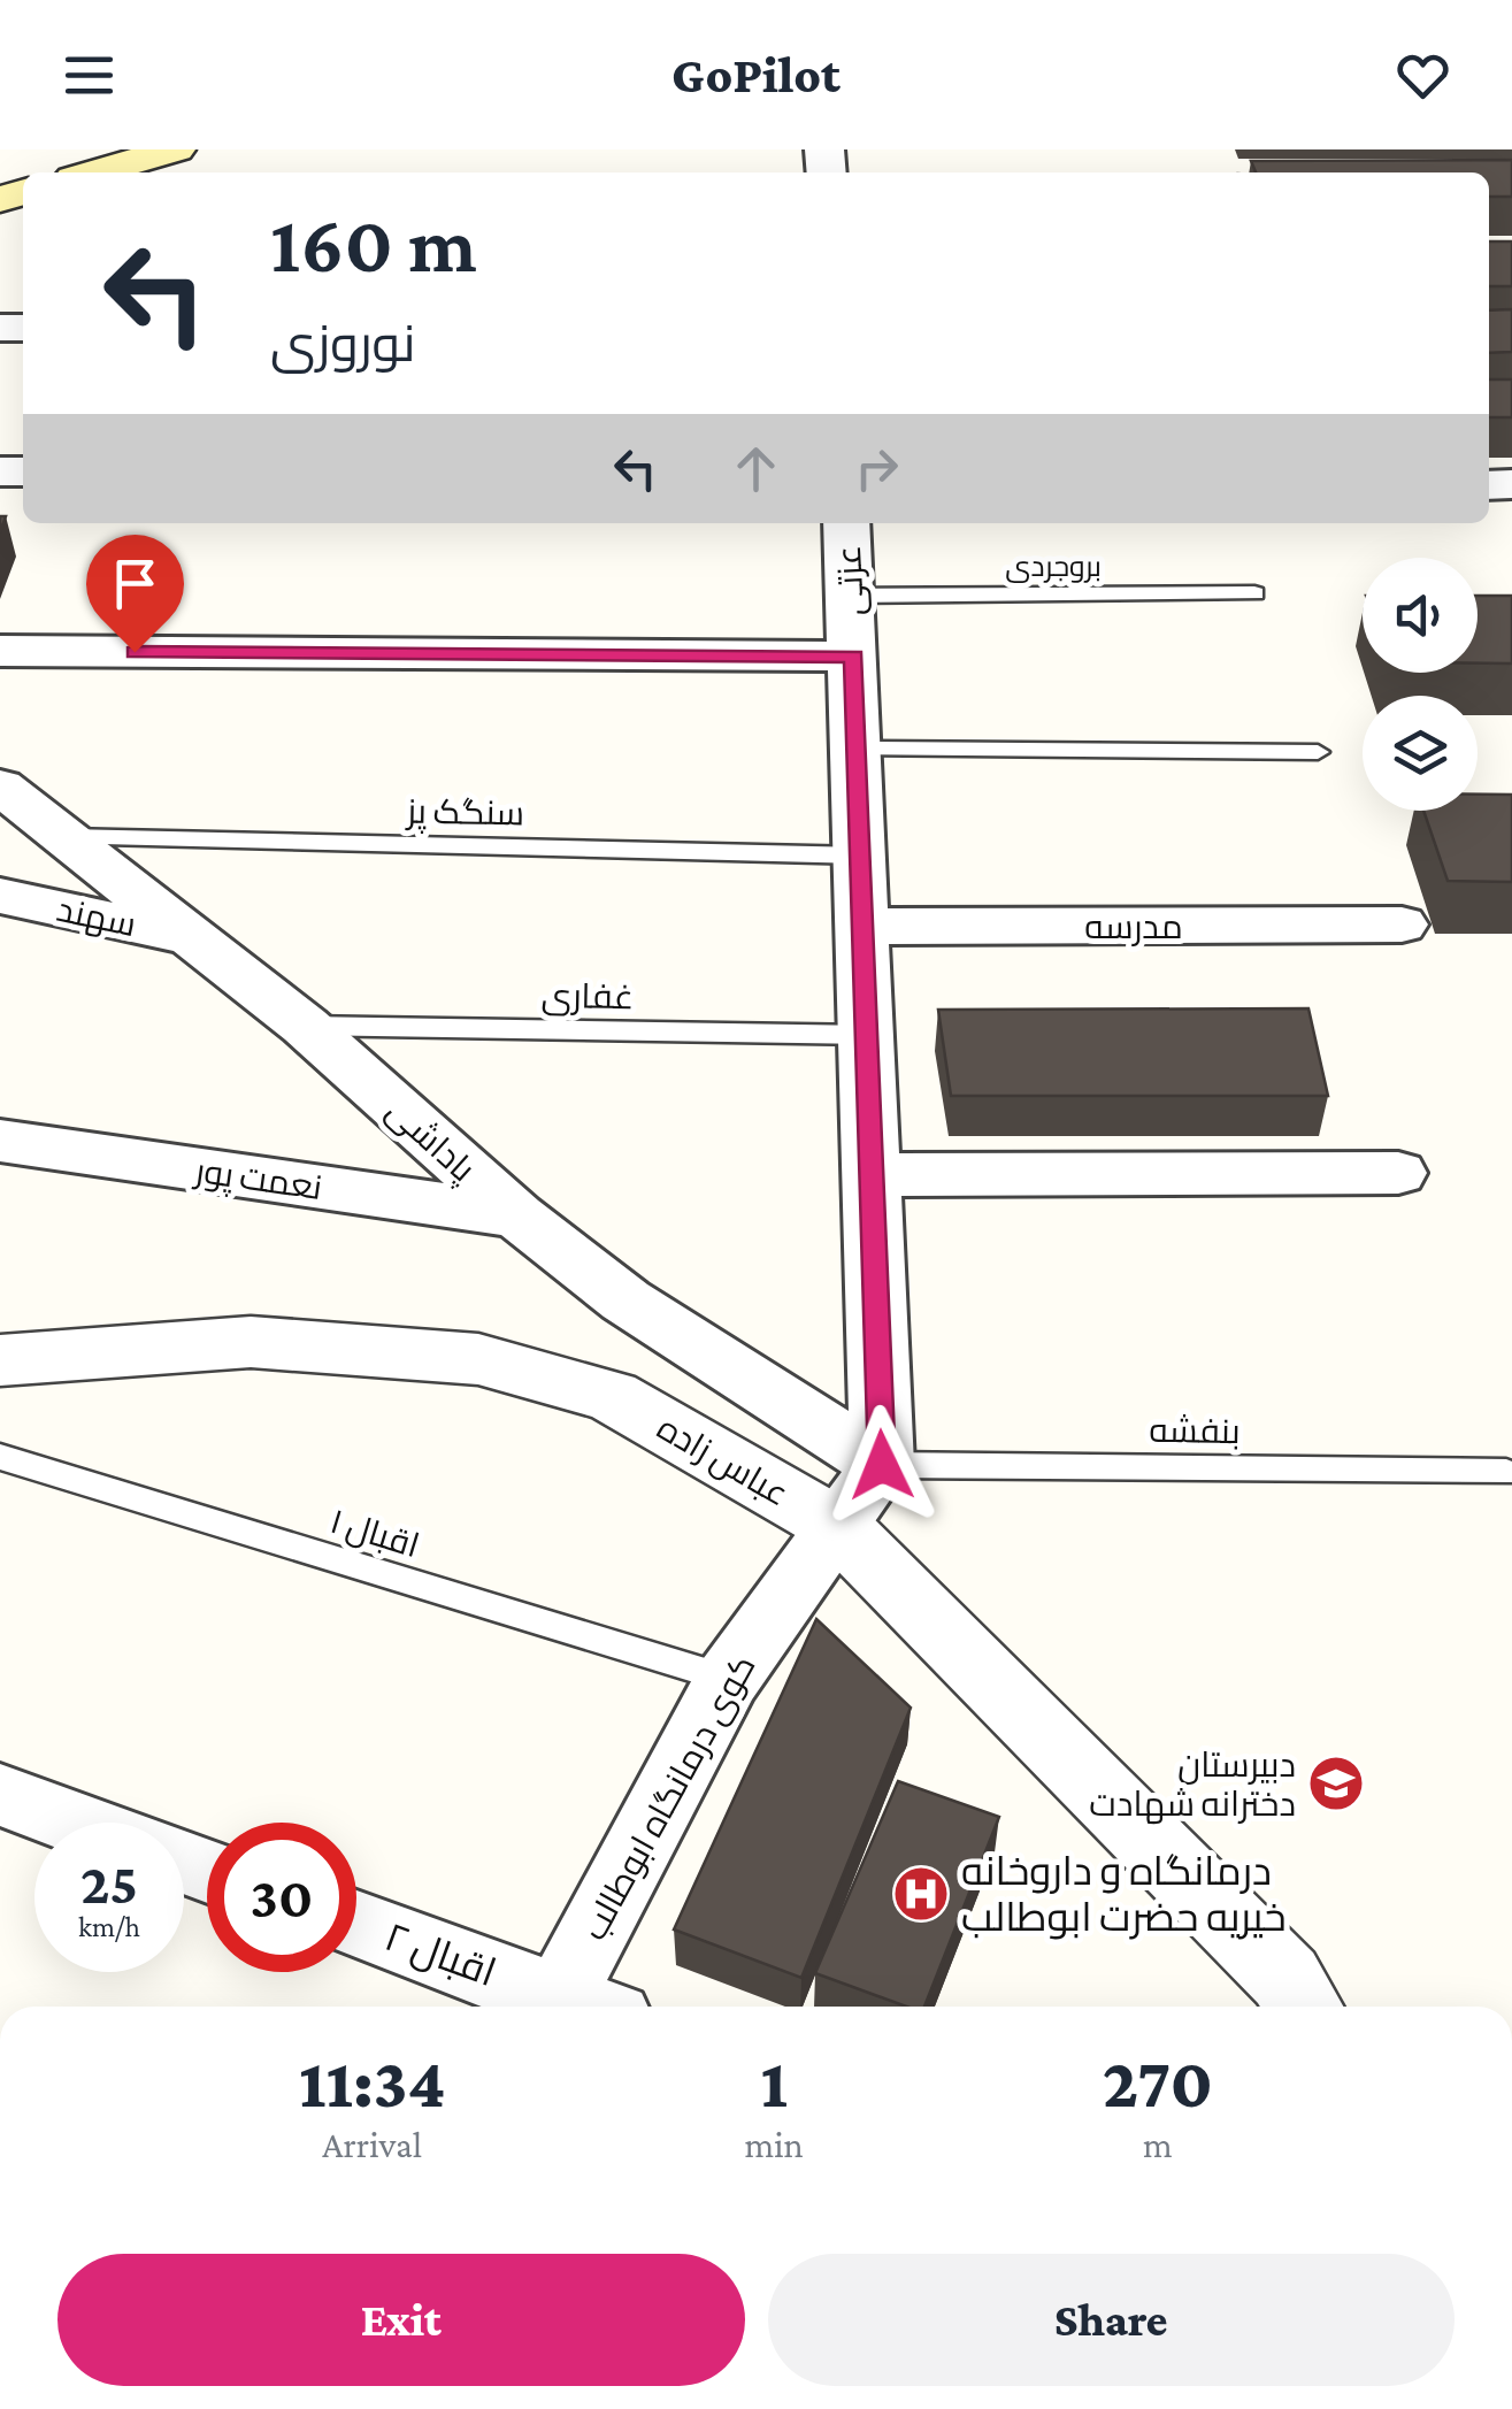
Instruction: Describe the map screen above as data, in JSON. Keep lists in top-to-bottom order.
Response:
{
  "streets": {
    "street": [
      "عزتی",
      "سهند",
      "مدرسه",
      "پاداشی",
      "نعمت پور",
      "عباس زاده",
      "کوی درمانگاه ابوطالب",
      "اقبال ۲"
    ],
    "lane": [
      "بروجردی",
      "سنگک پز",
      "غفاری",
      "بنفشه",
      "اقبال ۱"
    ]
  },
  "crossings": [
    ["بروجردی", "عزتی"],
    ["عزتی", "سنگک پز"],
    ["عزتی", "مدرسه"],
    ["عزتی", "غفاری"],
    ["عزتی", "پاداشی"],
    ["عزتی", "بنفشه"],
    ["سنگک پز", "پاداشی"],
    ["سهند", "پاداشی"],
    ["غفاری", "پاداشی"],
    ["پاداشی", "نعمت پور"],
    ["پاداشی", "بنفشه"],
    ["عباس زاده", "کوی درمانگاه ابوطالب"],
    ["اقبال ۱", "کوی درمانگاه ابوطالب"]
  ],
  "places": {
    "school or university": ["دبیرستان دخترانه شهادت"],
    "hospital": ["درمانگاه و داروخانه خیریه حضرت ابوطالب"]
  },
  "page": {
    "header": "GoPilot",
    "turn": ["160 m", "نوروزی"],
    "speed": "25 km/h",
    "limit": "30",
    "eta": [
      "11:34",
      "Arrival",
      "1",
      "min",
      "270",
      "m"
    ],
    "buttons": ["Exit", "Share"]
  }
}
